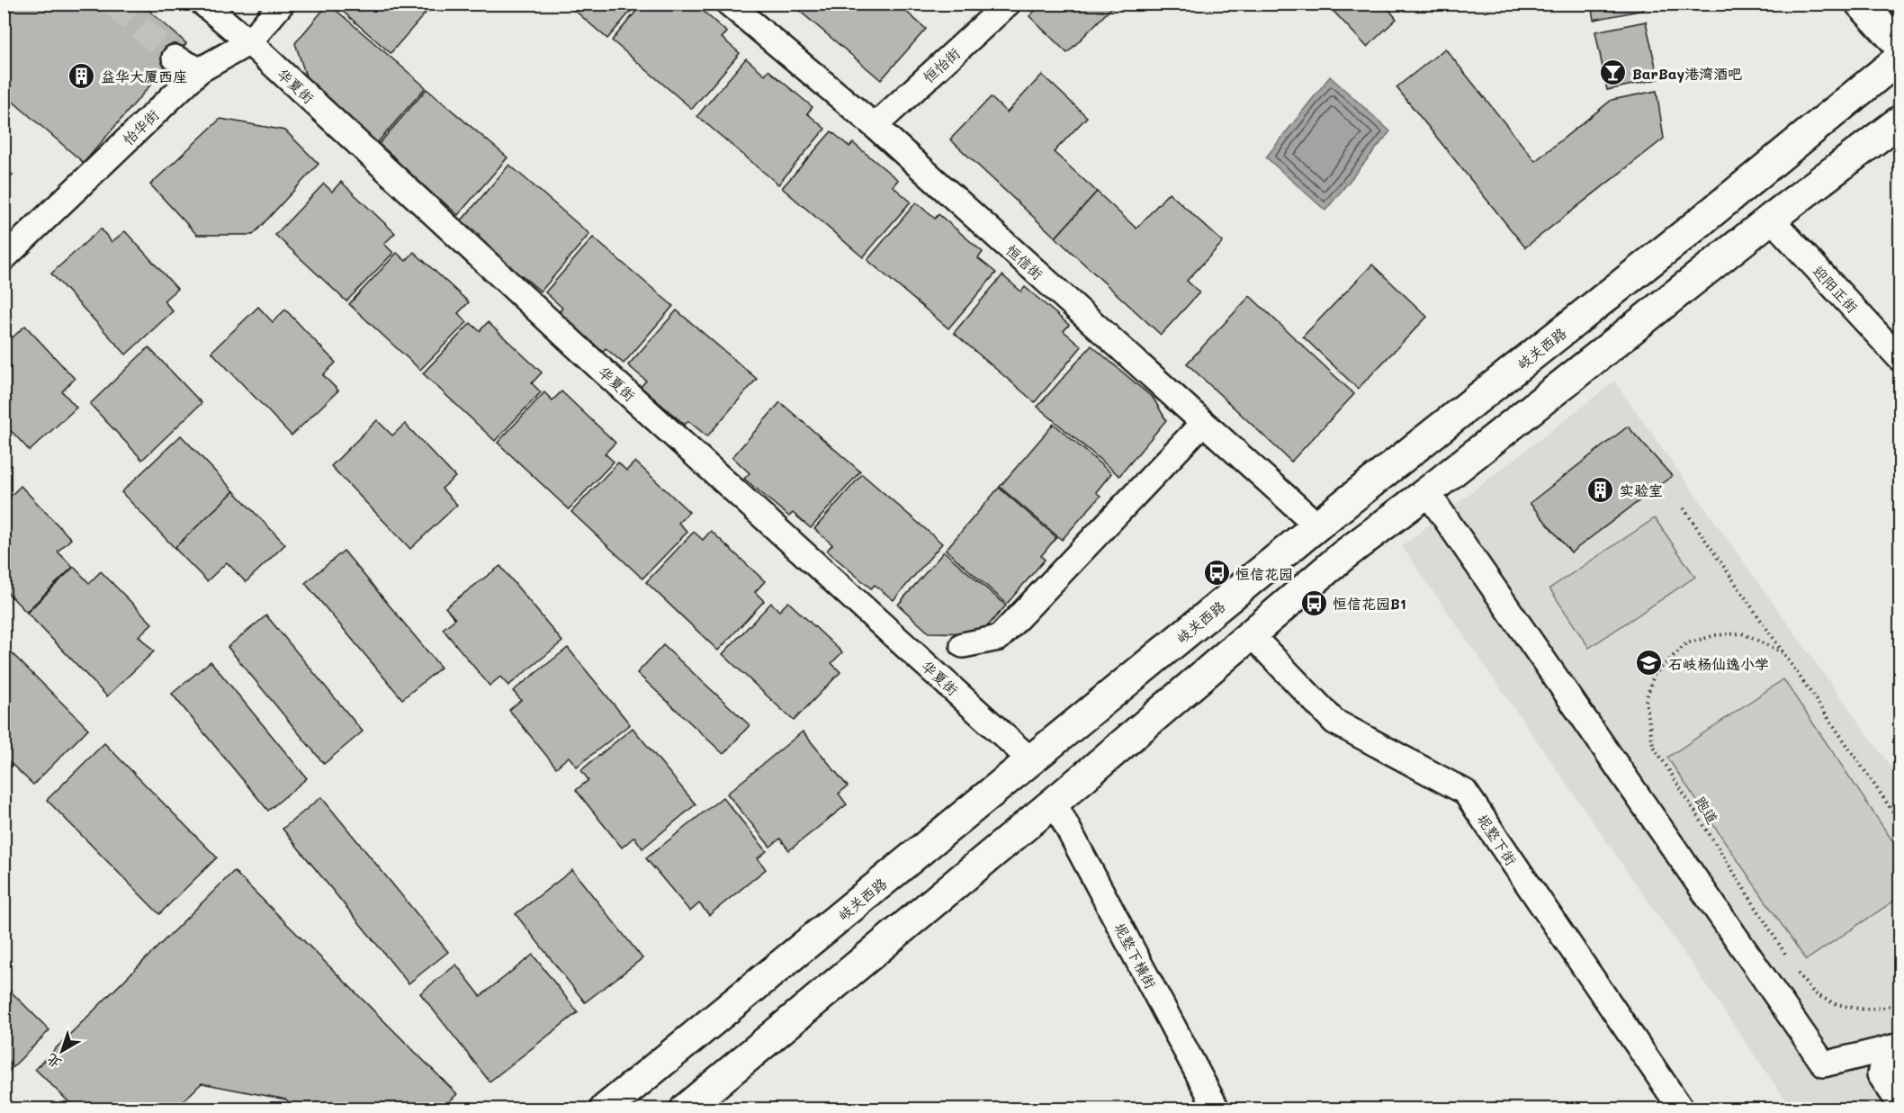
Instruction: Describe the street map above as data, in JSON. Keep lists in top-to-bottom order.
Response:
{
  "streets": {
    "main road": ["岐关西路"],
    "street": [
      "恒怡街",
      "华夏街",
      "怡华街",
      "恒信街",
      "迎阳正街",
      "坭墪下街",
      "坭墪下橫街"
    ],
    "path": ["跑道"]
  },
  "crossings": [
    ["恒怡街", "恒信街"],
    ["华夏街", "怡华街"],
    ["华夏街", "岐关西路"],
    ["恒信街", "岐关西路"]
  ],
  "places": {
    "bar": ["BarBay港湾酒吧"],
    "building": ["益华大厦西座", "实验室"],
    "bus stop": ["恒信花园", "恒信花园B1"],
    "school or university": ["石岐杨仙逸小学"]
  },
  "north": "bottom left"
}
